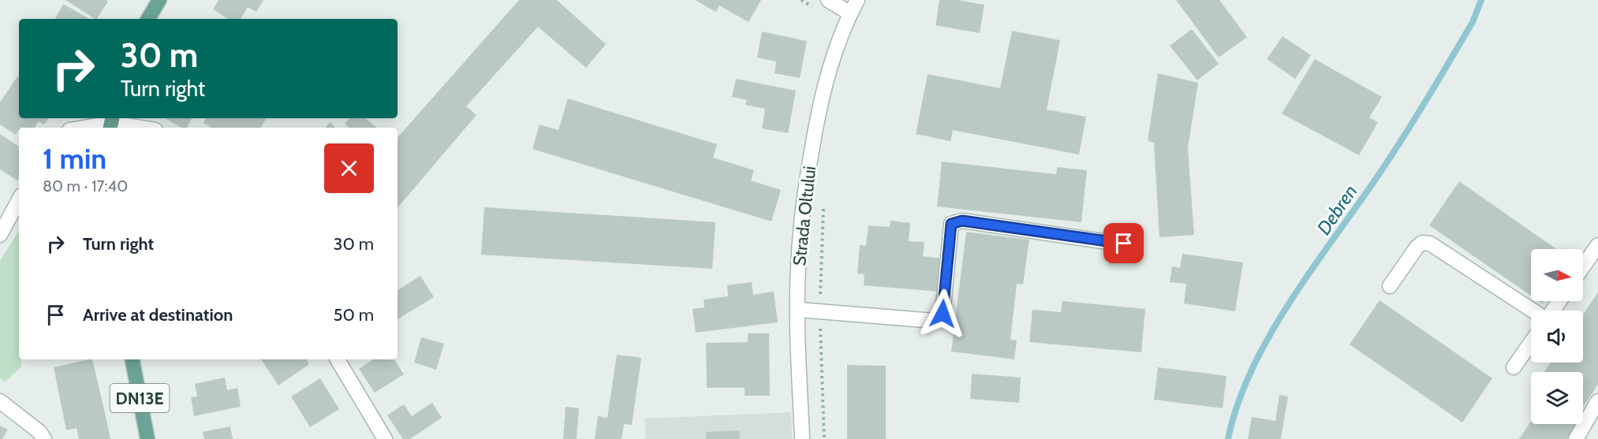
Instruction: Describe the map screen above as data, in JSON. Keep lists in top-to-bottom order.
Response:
{
  "streets": {
    "main road": ["DN13E"],
    "street": ["Strada Oltului"]
  },
  "water": ["Debren"],
  "north": "right",
  "page": {
    "turn": ["30 m", "Turn right"],
    "heading": ["1 min", "80 m · 17:40"],
    "list": [
      {
        "name": "Turn right",
        "value": "30 m"
      },
      {
        "name": "Arrive at destination",
        "value": "50 m"
      }
    ]
  }
}
